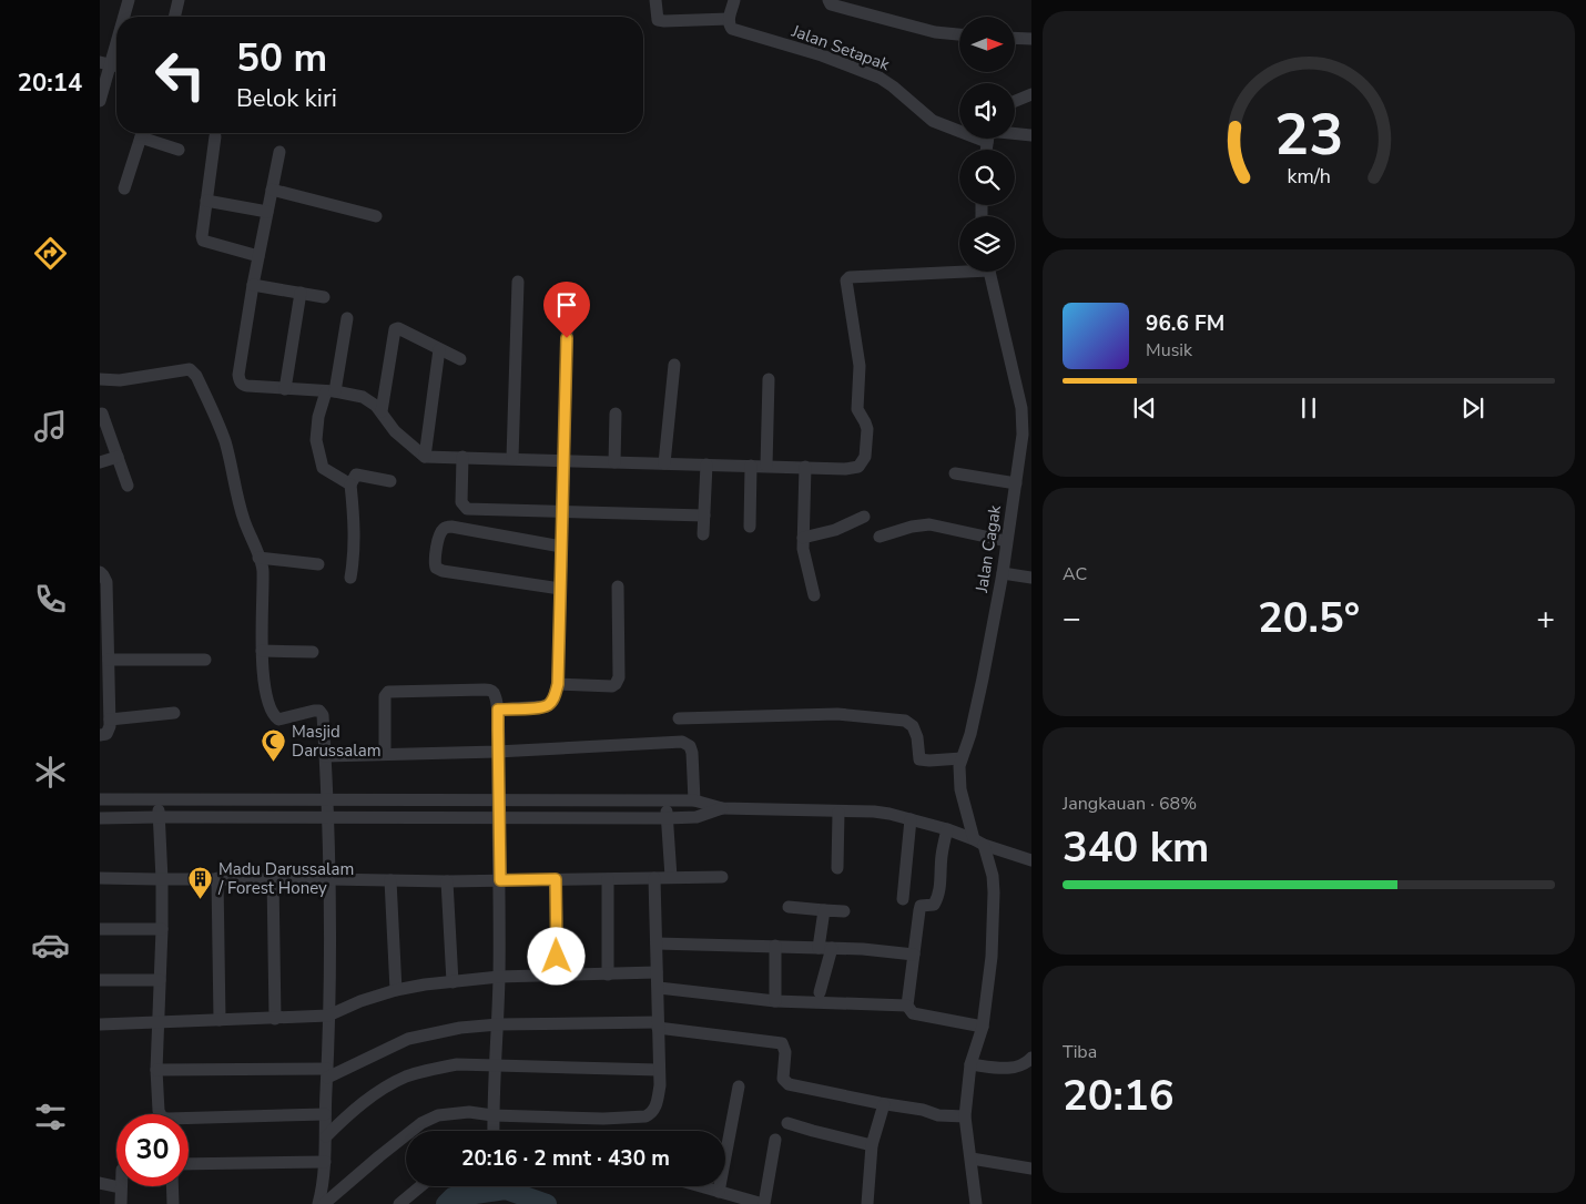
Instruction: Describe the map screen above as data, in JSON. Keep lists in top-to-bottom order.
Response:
{
  "streets": {
    "street": ["Jalan Setapak", "Jalan Cagak"]
  },
  "places": {
    "mosque": ["Masjid Darussalam"],
    "building": ["Madu Darussalam / Forest Honey"]
  },
  "north": "right",
  "page": {
    "tabs": "20:14",
    "turn": ["50 m", "Belok kiri"],
    "song": ["96.6 FM", "Musik"],
    "tile": [
      "AC",
      ["Jangkauan · 68%", "340 km"],
      ["Tiba", "20:16"]
    ],
    "heat": ["−", "20.5°", "+"],
    "limit": "30",
    "trip": "20:16 · 2 mnt · 430 m",
    "gauge": ["23", "km/h"]
  }
}
